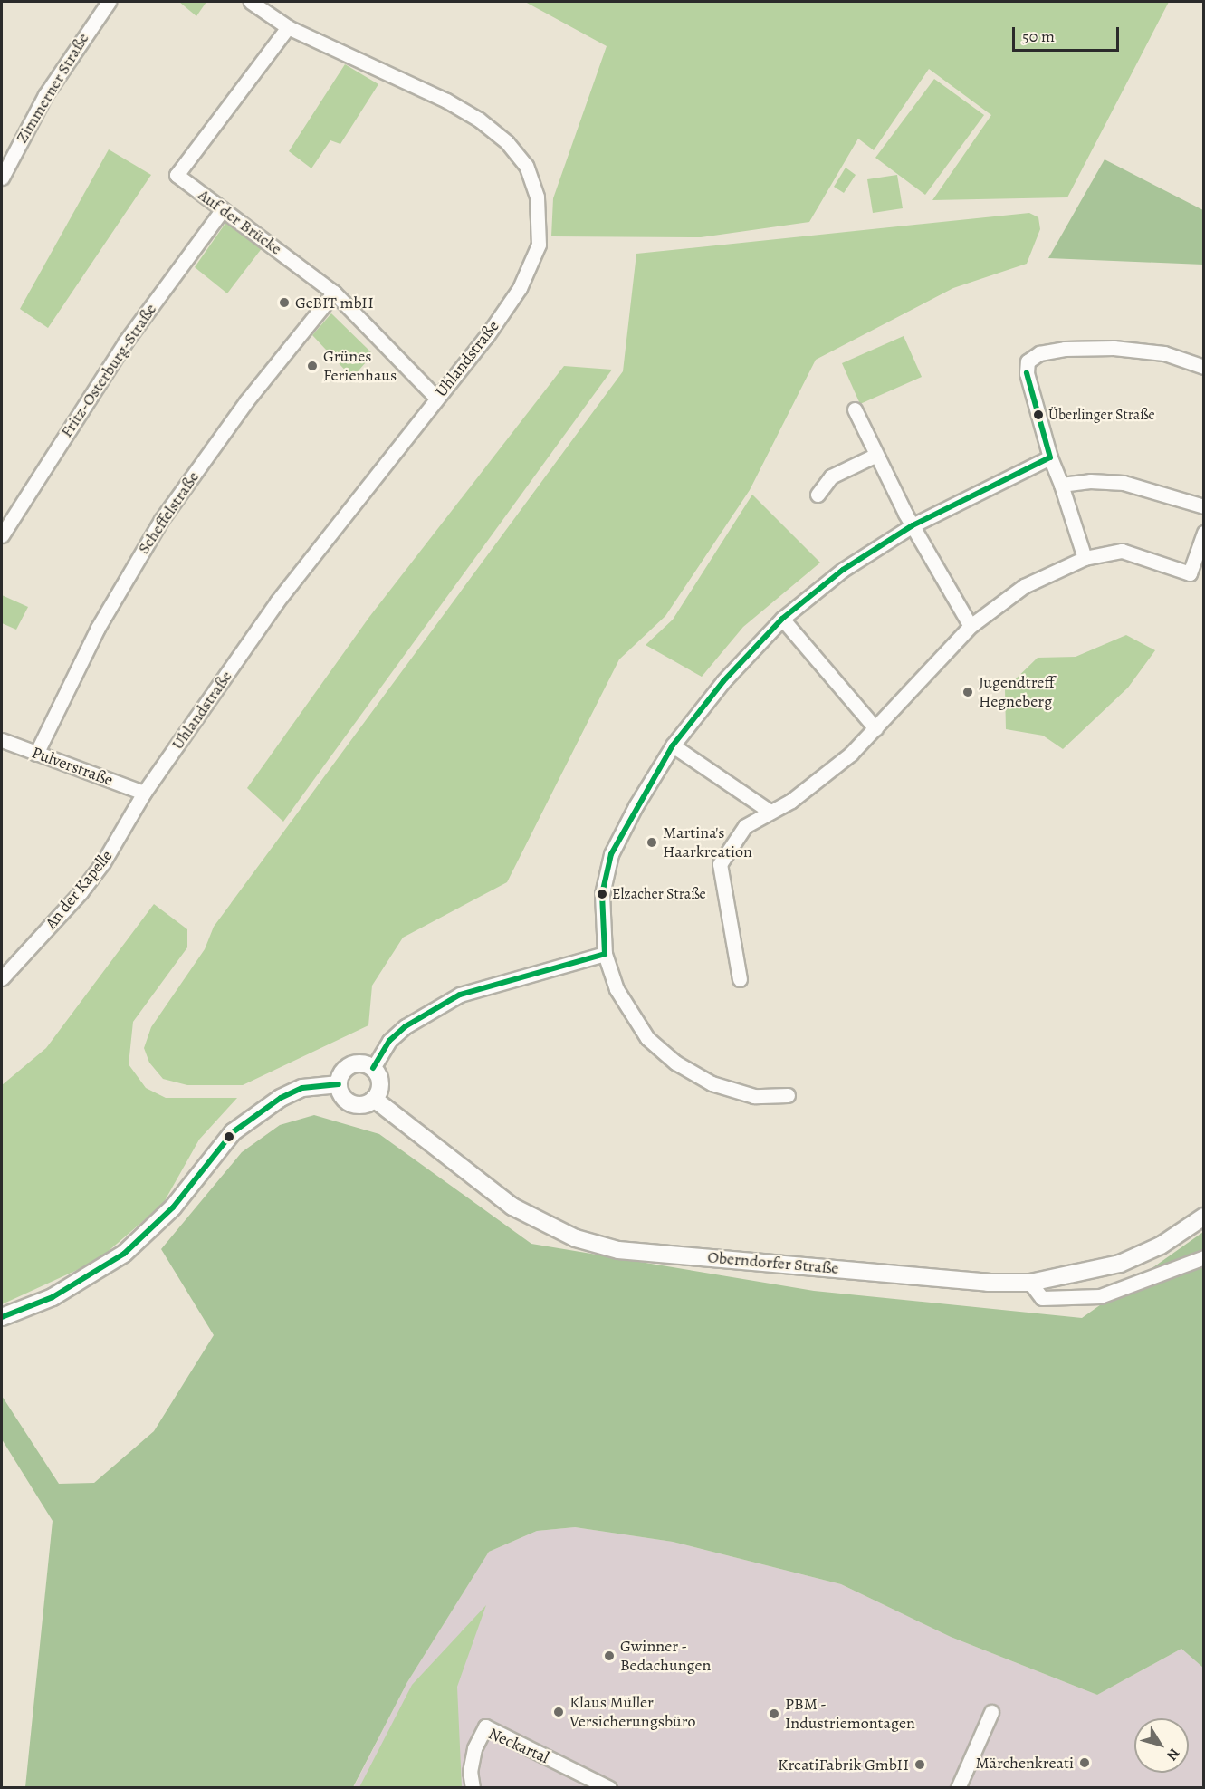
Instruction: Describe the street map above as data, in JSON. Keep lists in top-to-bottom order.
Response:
{
  "streets": {
    "street": [
      "Zimmerner Straße",
      "Auf der Brücke",
      "Uhlandstraße",
      "Fritz-Osterburg-Straße",
      "Scheffelstraße",
      "Pulverstraße",
      "An der Kapelle",
      "Oberndorfer Straße",
      "Neckartal"
    ]
  },
  "crossings": [
    ["Auf der Brücke", "Uhlandstraße"],
    ["Auf der Brücke", "Fritz-Osterburg-Straße"],
    ["Auf der Brücke", "Scheffelstraße"],
    ["Uhlandstraße", "Pulverstraße"],
    ["Uhlandstraße", "An der Kapelle"],
    ["Scheffelstraße", "Pulverstraße"],
    ["Pulverstraße", "An der Kapelle"]
  ],
  "places": [
    "GeBIT mbH",
    "Grünes Ferienhaus",
    "Überlinger Straße",
    "Jugendtreff Hegneberg",
    "Martina's Haarkreation",
    "Elzacher Straße",
    "Gwinner - Bedachungen",
    "Klaus Müller Versicherungsbüro",
    "PBM - Industriemontagen",
    "Märchenkreati",
    "KreatiFabrik GmbH"
  ],
  "scale_bar": "50 m",
  "north": "bottom right"
}
